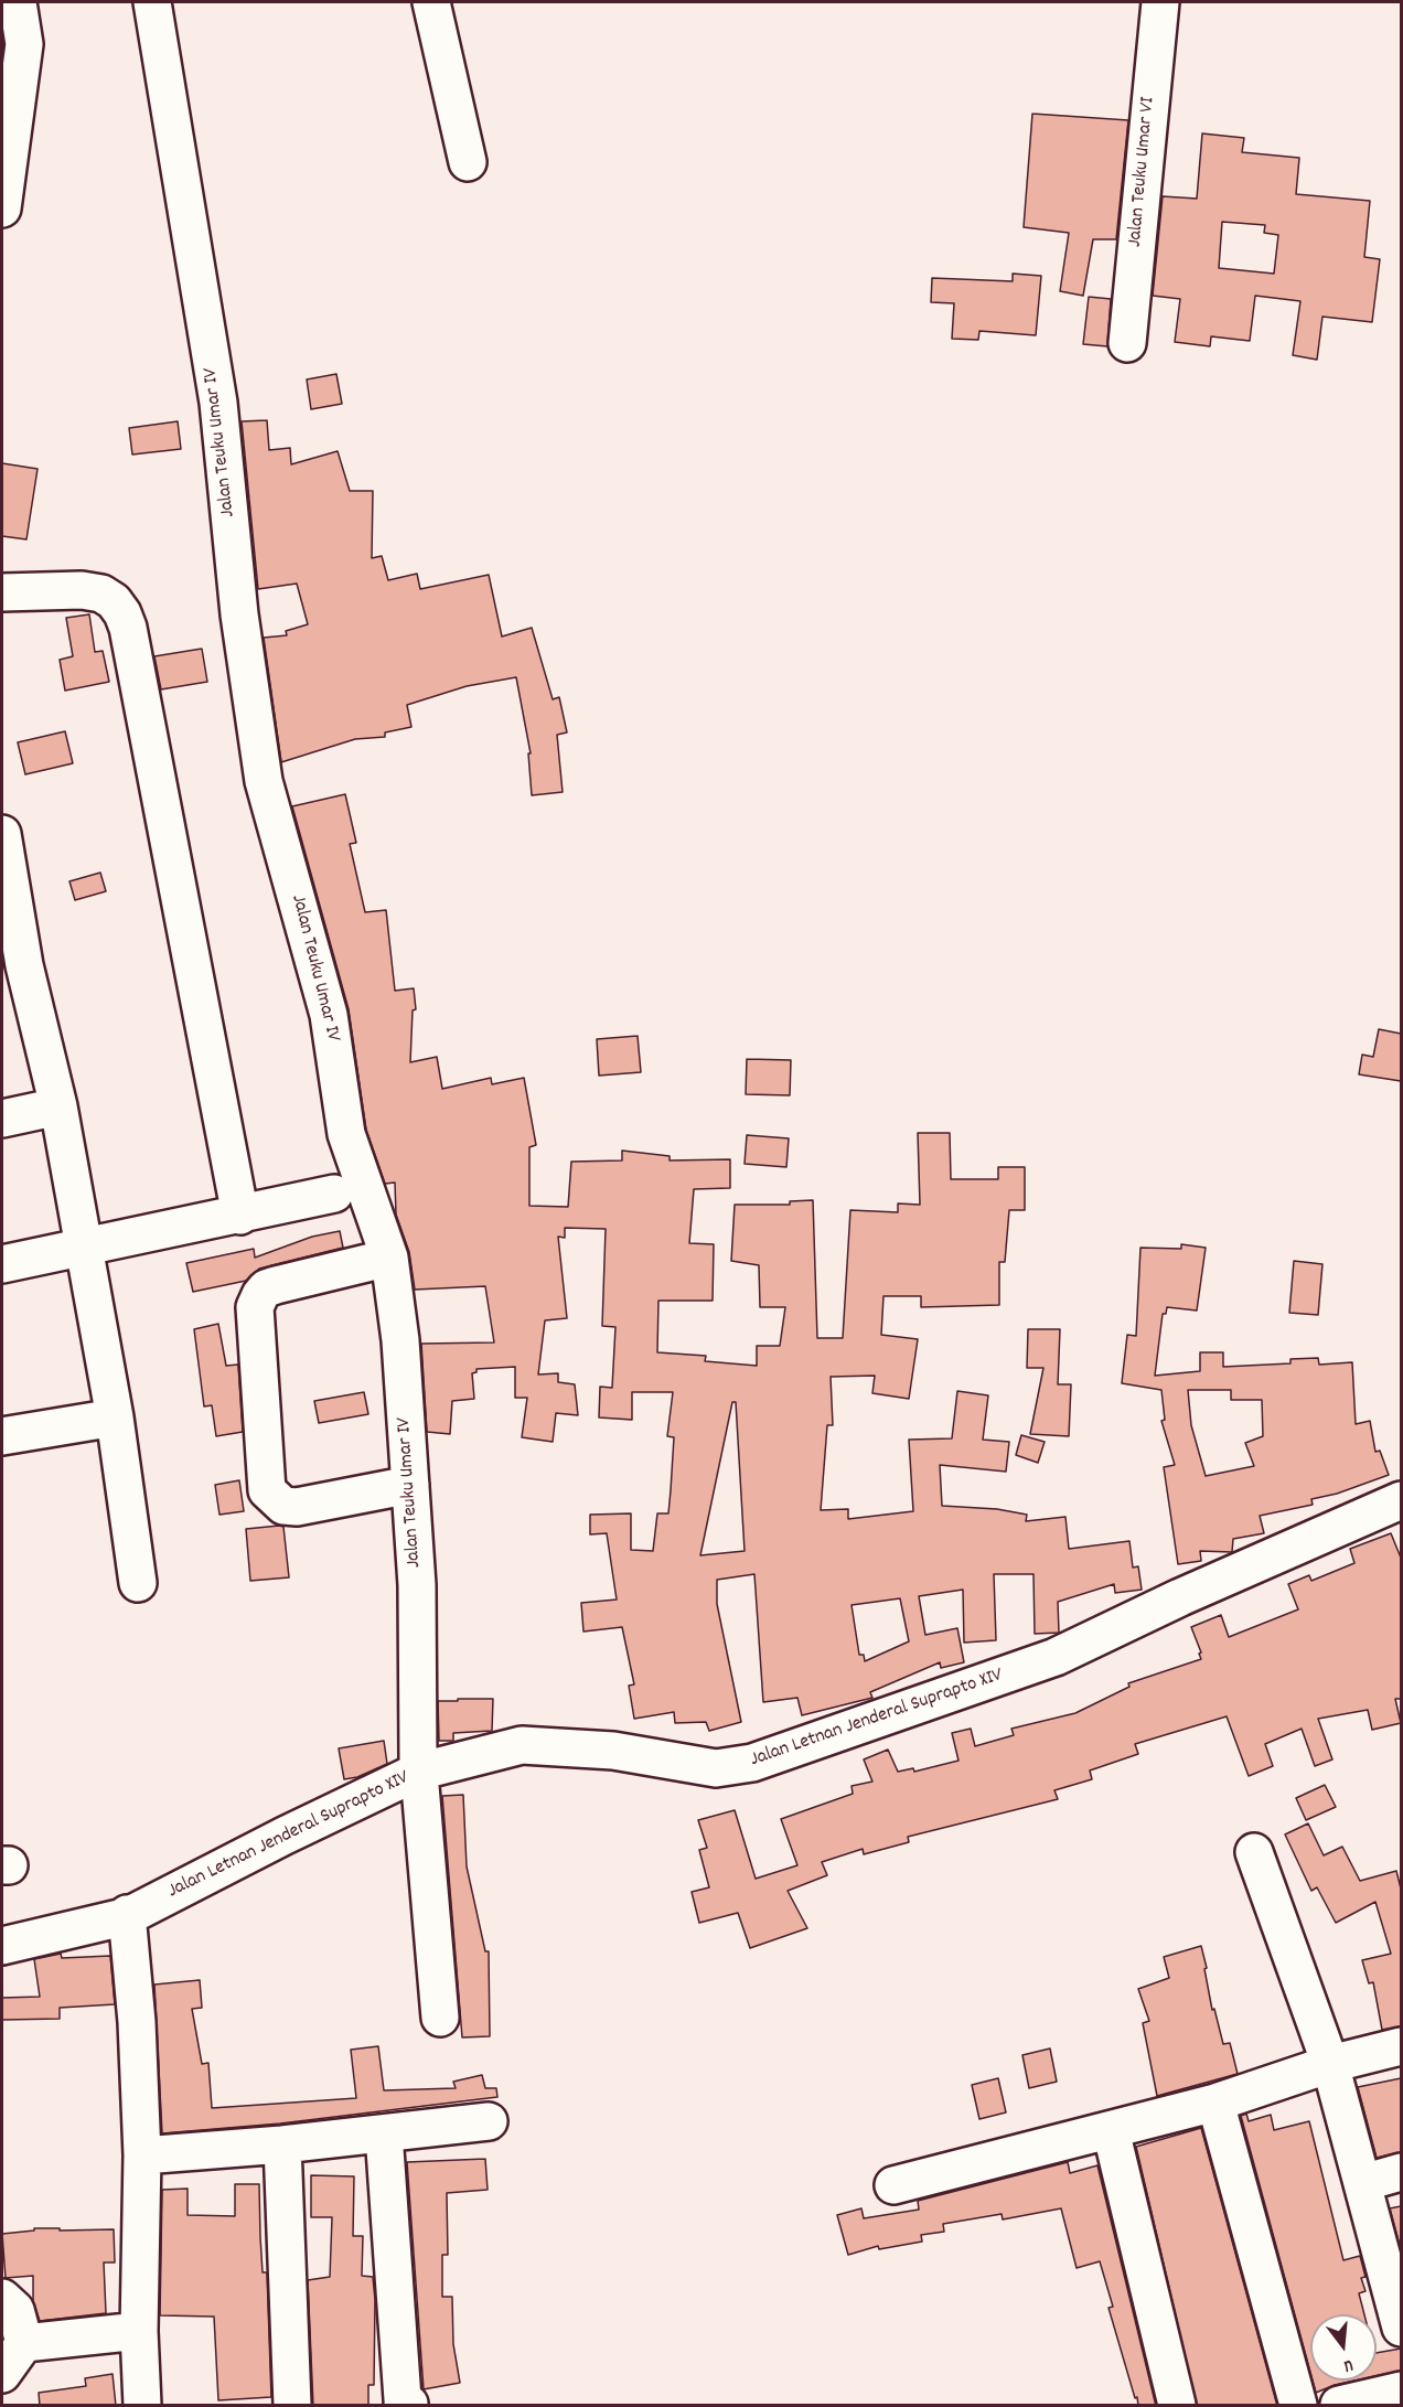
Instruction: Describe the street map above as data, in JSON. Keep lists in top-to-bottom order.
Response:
{
  "streets": {
    "street": ["Jalan Teuku Umar VI", "Jalan Teuku Umar IV", "Jalan Letnan Jenderal Suprapto XIV"]
  },
  "crossings": [
    ["Jalan Teuku Umar IV", "Jalan Letnan Jenderal Suprapto XIV"]
  ],
  "north": "bottom"
}
